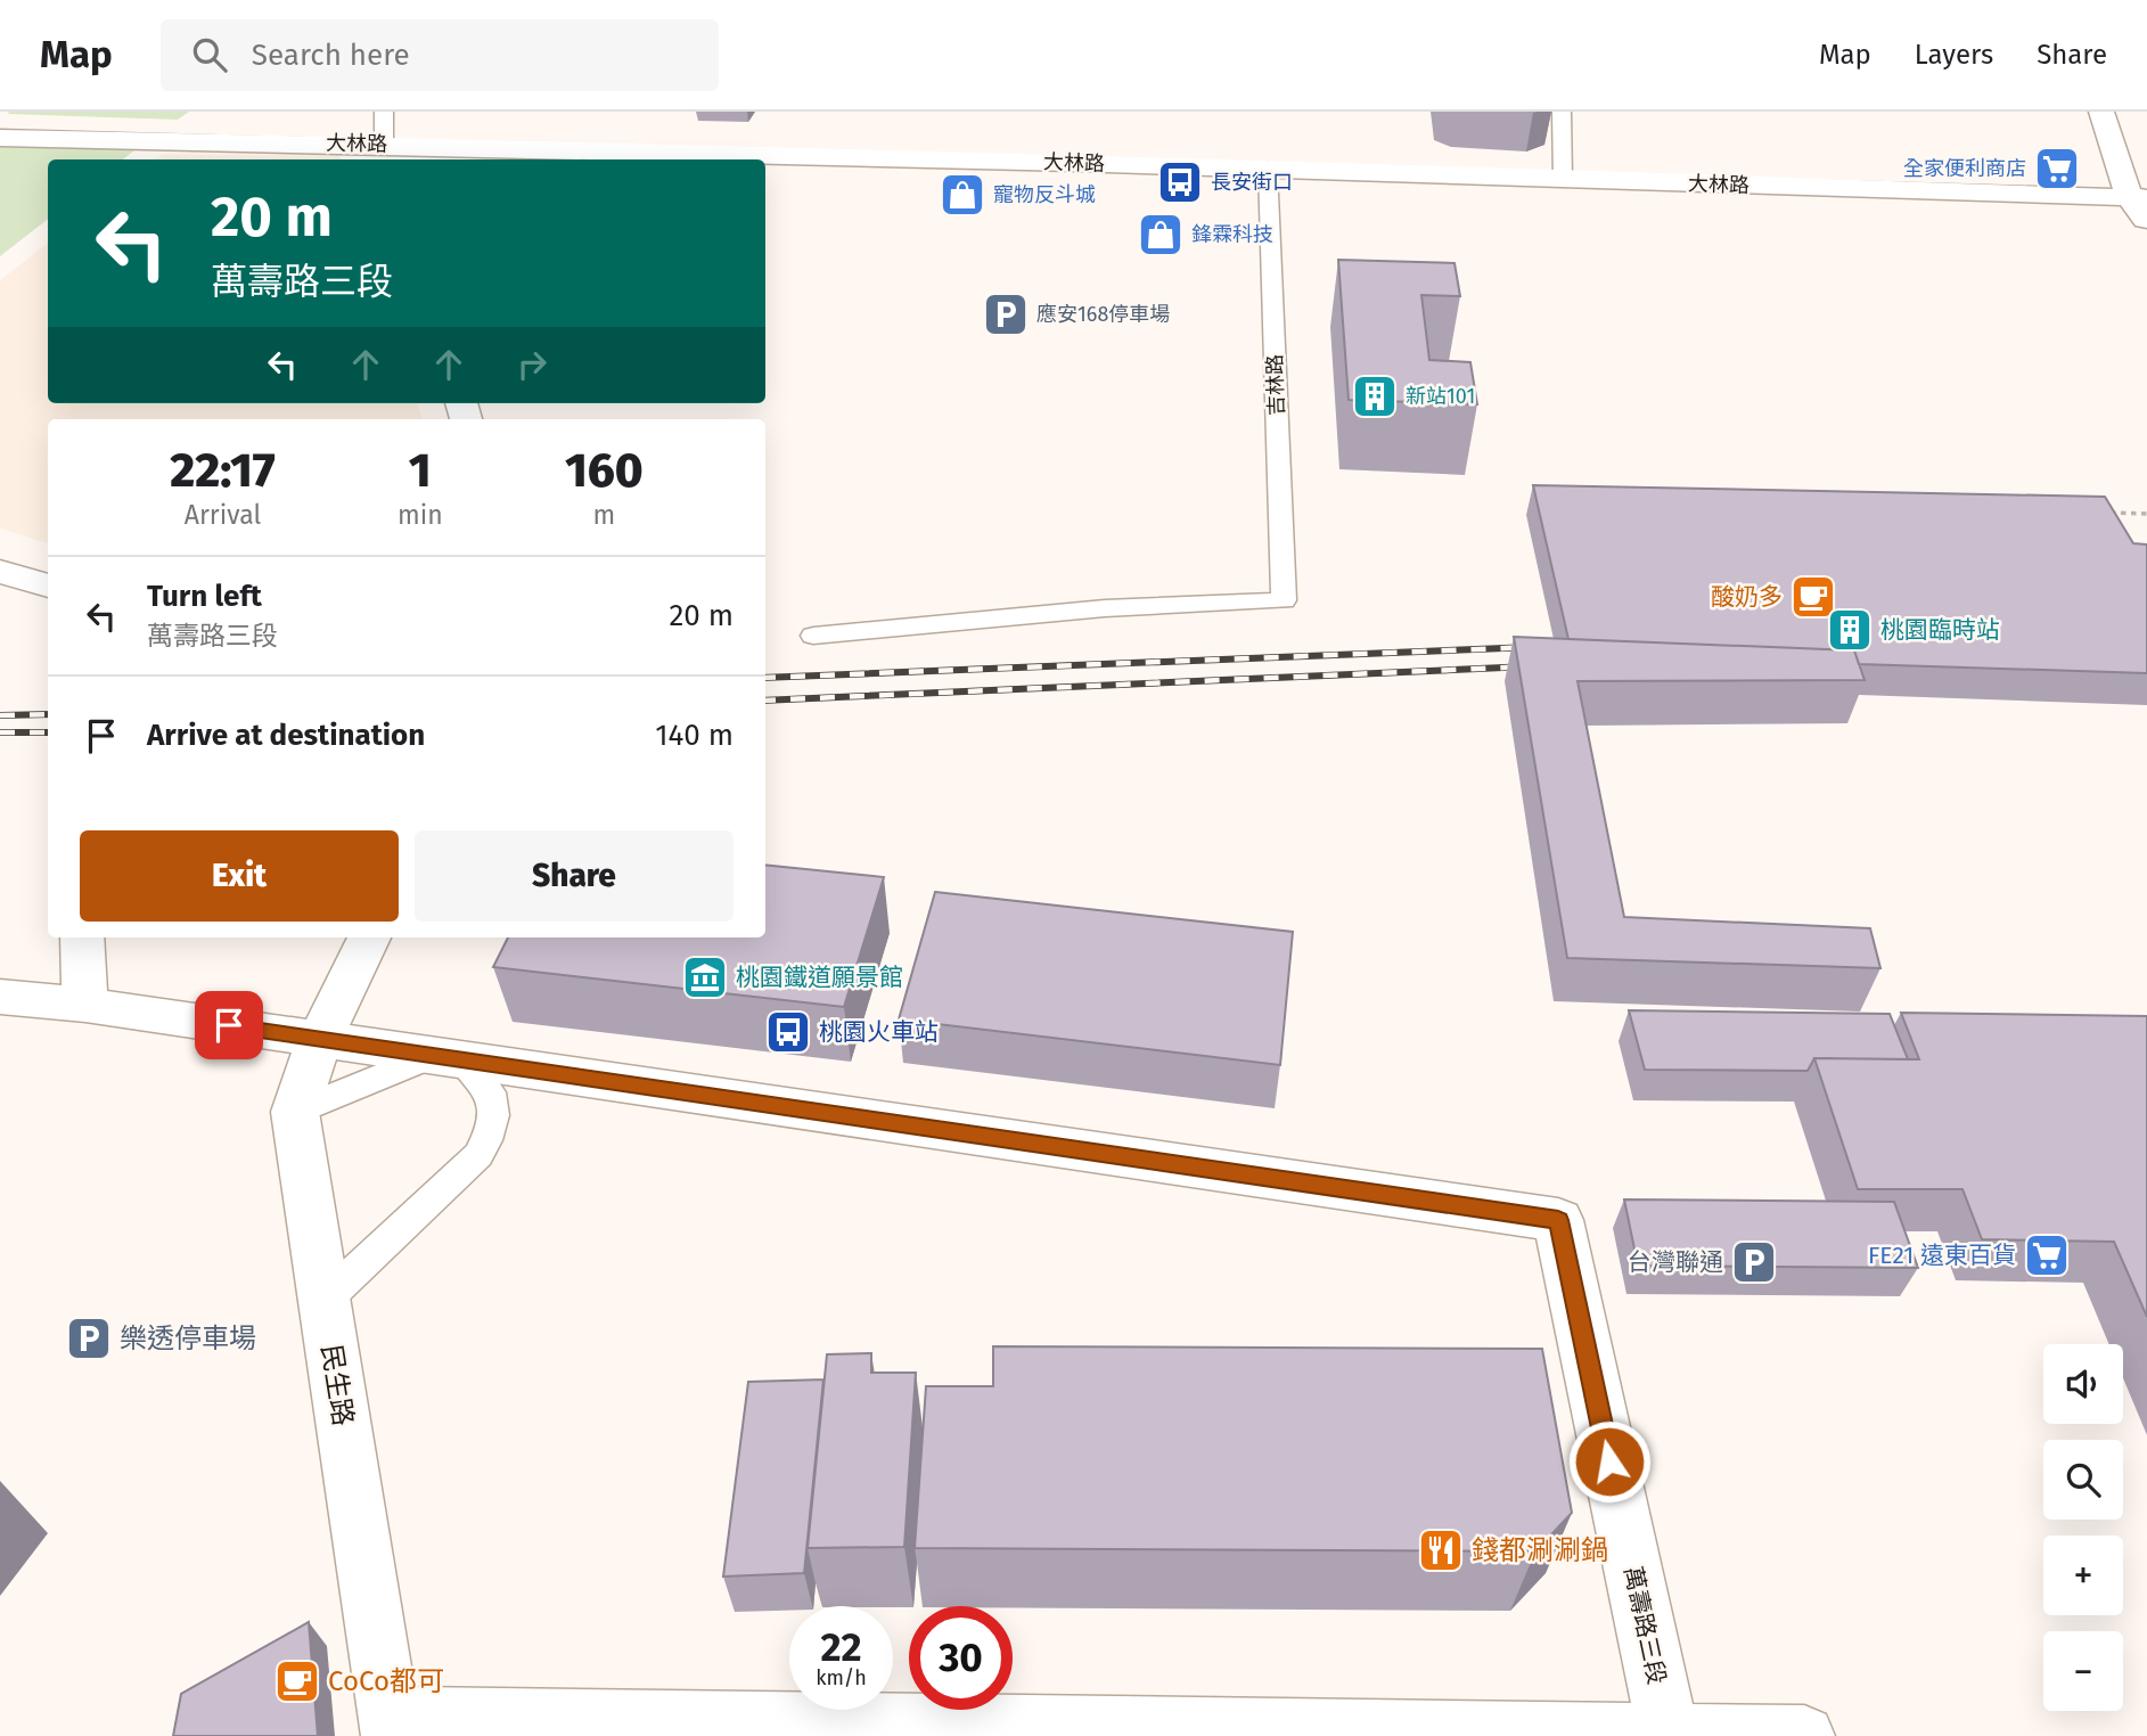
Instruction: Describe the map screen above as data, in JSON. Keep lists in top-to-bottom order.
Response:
{
  "streets": {
    "street": ["大林路", "民生路", "萬壽路三段"],
    "lane": ["吉林路"]
  },
  "crossings": [
    ["大林路", "吉林路"],
    ["民生路", "萬壽路三段"]
  ],
  "places": {
    "supermarket": ["全家便利商店", "FE21 遠東百貨"],
    "bus stop": ["長安街口", "桃園火車站"],
    "shop": ["寵物反斗城", "鋒霖科技"],
    "parking": ["應安168停車場", "台灣聯通", "樂透停車場"],
    "building": ["新站101", "桃園臨時站"],
    "cafe": ["酸奶多", "CoCo都可"],
    "museum": ["桃園鐵道願景館"],
    "restaurant": ["錢都涮涮鍋"]
  },
  "page": {
    "header": "Map",
    "search": "Search here",
    "nav": ["Map", "Layers", "Share"],
    "turn": ["20 m", "萬壽路三段"],
    "eta": [
      "22:17",
      "Arrival",
      "1",
      "min",
      "160",
      "m"
    ],
    "list": [
      {
        "name": "Turn left",
        "note": "萬壽路三段",
        "value": "20 m"
      },
      {
        "name": "Arrive at destination",
        "value": "140 m"
      }
    ],
    "buttons": ["Exit", "Share"],
    "map_buttons": ["+", "−"],
    "speed": "22 km/h",
    "limit": "30"
  }
}
